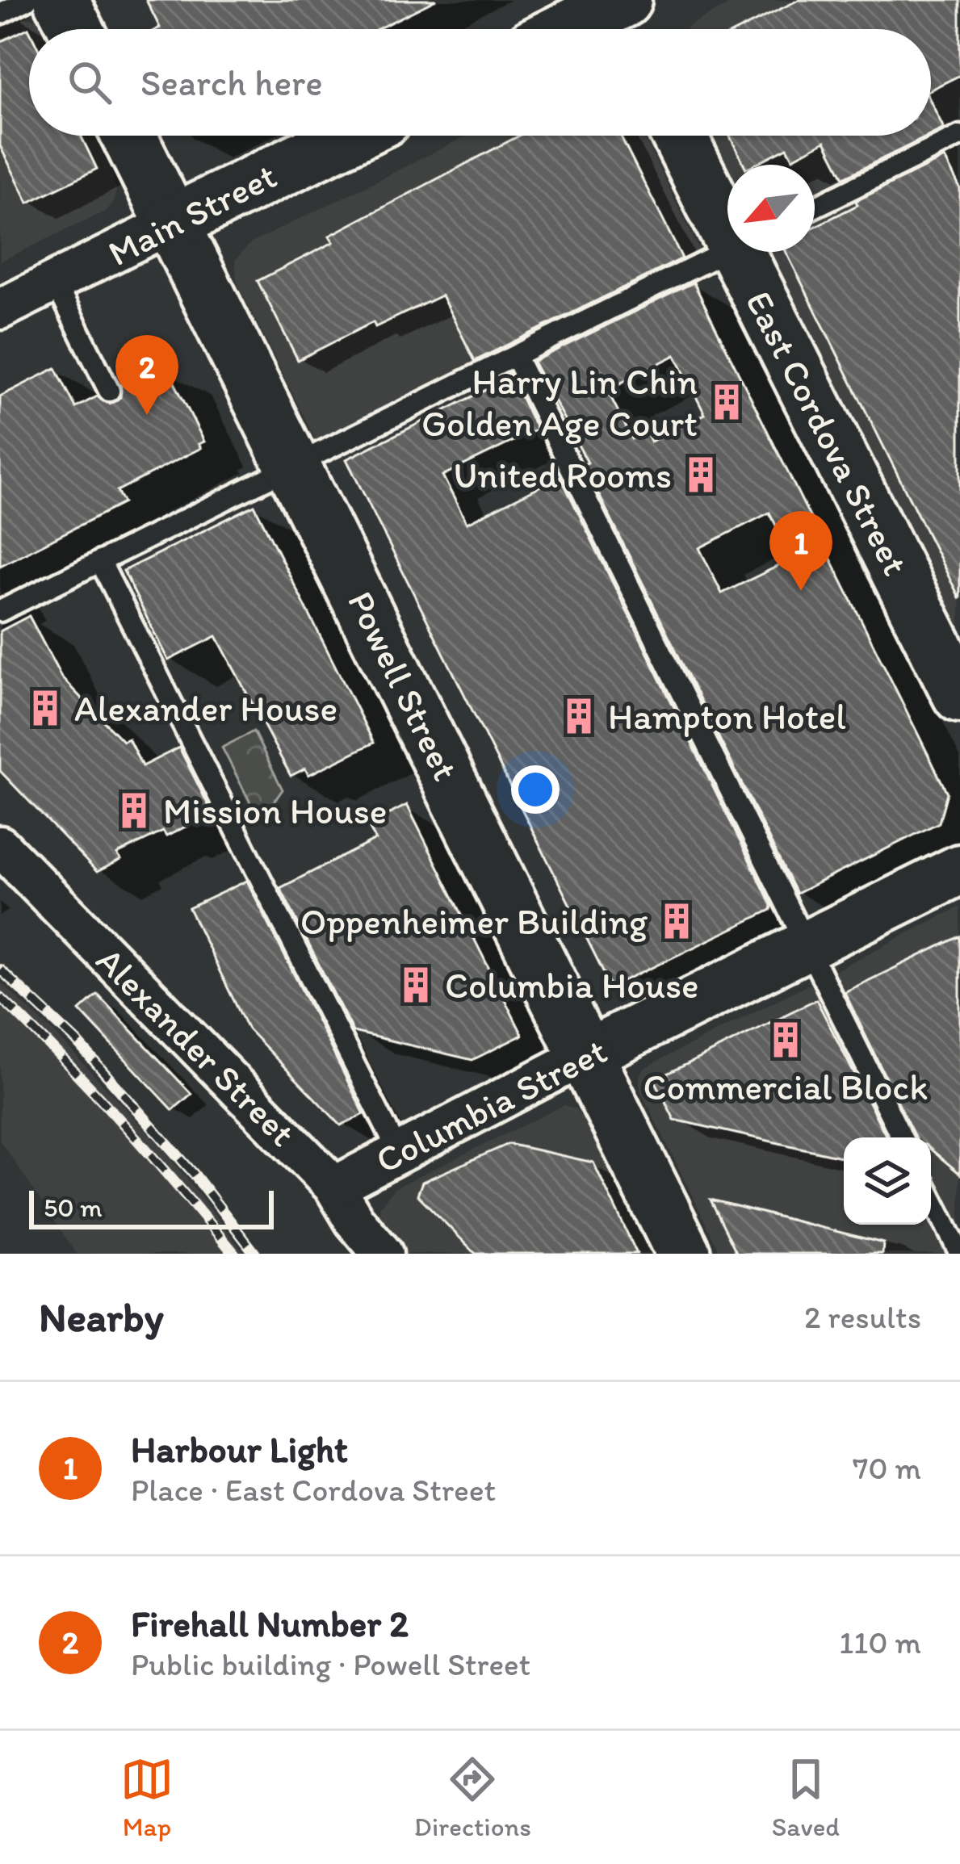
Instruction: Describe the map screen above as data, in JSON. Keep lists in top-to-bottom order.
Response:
{
  "streets": {
    "main road": ["Main Street", "East Cordova Street", "Powell Street"],
    "street": ["Alexander Street", "Columbia Street"]
  },
  "crossings": [
    ["Main Street", "Powell Street"],
    ["Powell Street", "Columbia Street"],
    ["Alexander Street", "Columbia Street"]
  ],
  "places": {
    "building": [
      "Harry Lin Chin Golden Age Court",
      "United Rooms",
      "Alexander House",
      "Hampton Hotel",
      "Mission House",
      "Oppenheimer Building",
      "Columbia House",
      "Commercial Block"
    ]
  },
  "scale_bar": "50 m",
  "north": "bottom left",
  "page": {
    "search": "Search here",
    "pins": ["2", "1"],
    "scale": "50 m",
    "heading": ["Nearby", "2 results"],
    "list": [
      {
        "mark": "1",
        "name": "Harbour Light",
        "note": "Place · East Cordova Street",
        "value": "70 m"
      },
      {
        "mark": "2",
        "name": "Firehall Number 2",
        "note": "Public building · Powell Street",
        "value": "110 m"
      }
    ],
    "nav": ["Map", "Directions", "Saved"]
  }
}
